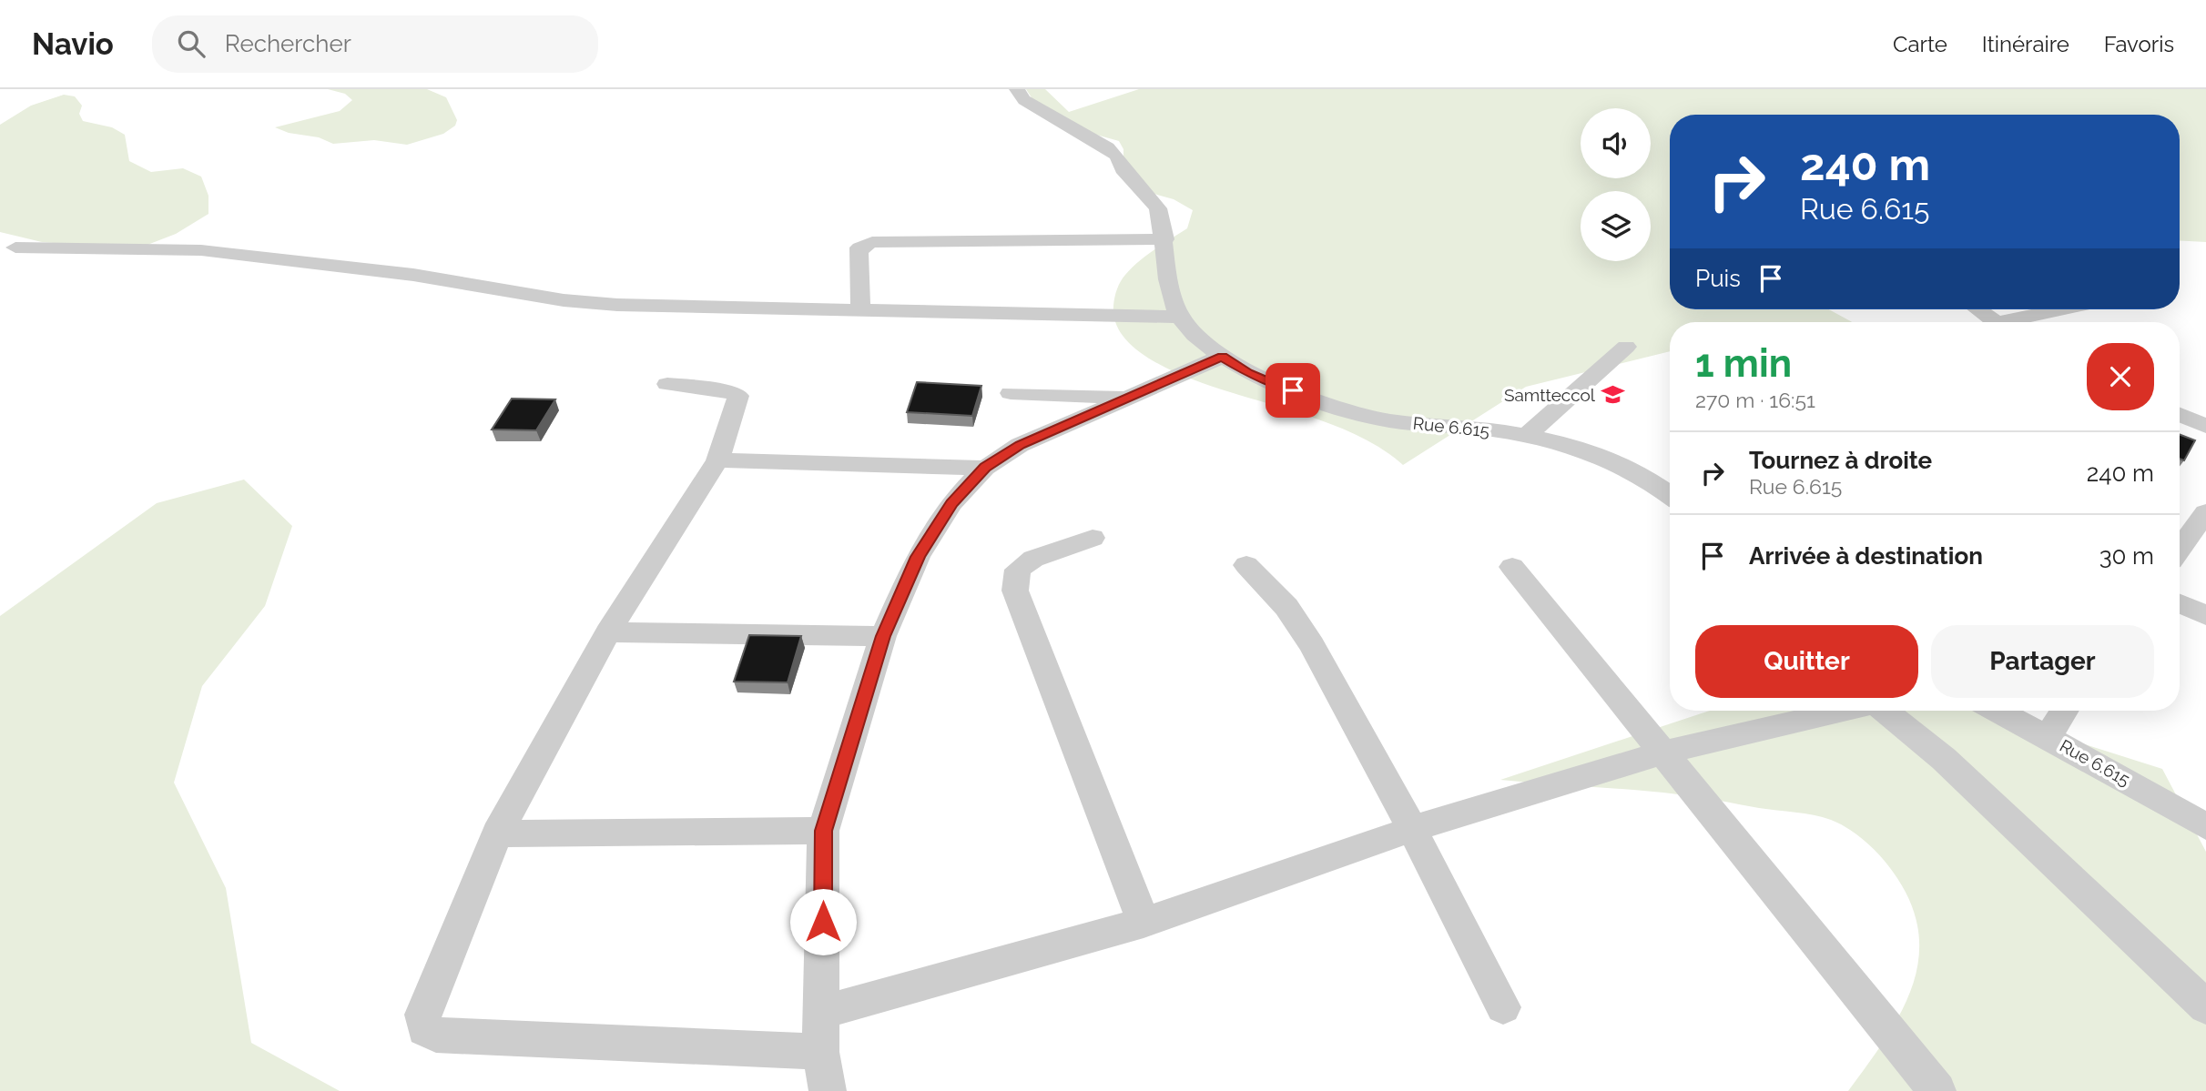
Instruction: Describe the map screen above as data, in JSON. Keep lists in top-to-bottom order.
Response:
{
  "streets": {
    "street": ["Rue 6.615"]
  },
  "places": {
    "school or university": ["Samtteccol"]
  },
  "page": {
    "header": "Navio",
    "search": "Rechercher",
    "nav": ["Carte", "Itinéraire", "Favoris"],
    "turn": ["240 m", "Rue 6.615"],
    "then": "Puis",
    "heading": ["1 min", "270 m · 16:51"],
    "list": [
      {
        "name": "Tournez à droite",
        "note": "Rue 6.615",
        "value": "240 m"
      },
      {
        "name": "Arrivée à destination",
        "value": "30 m"
      }
    ],
    "buttons": ["Quitter", "Partager"]
  }
}
